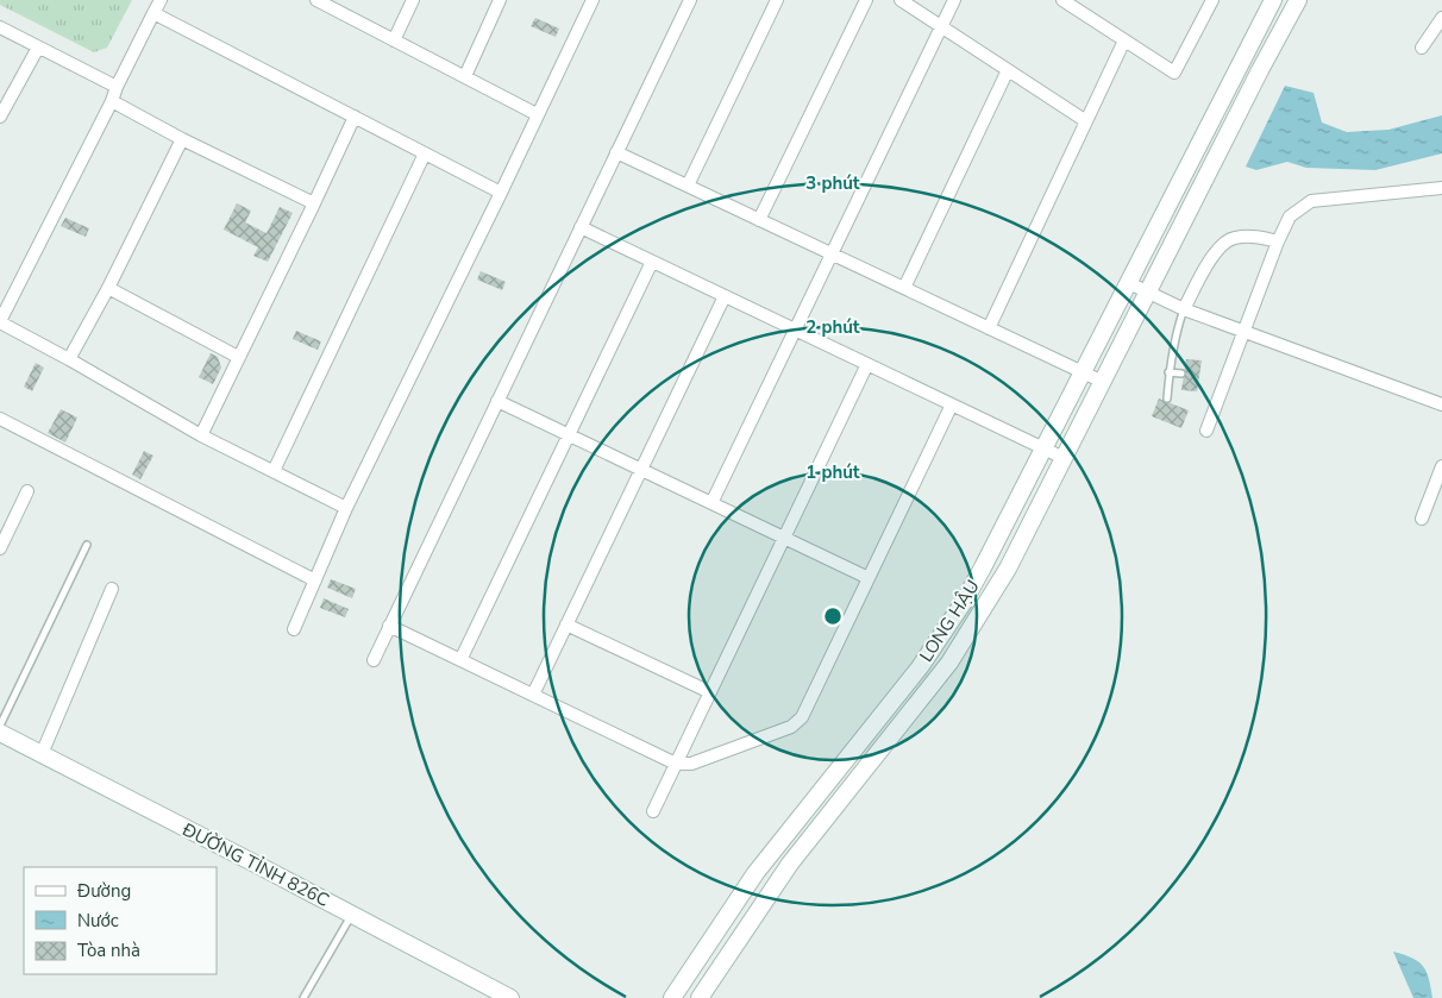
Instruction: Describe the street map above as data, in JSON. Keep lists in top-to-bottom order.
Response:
{
  "streets": {
    "main road": ["LONG HẬU", "ĐƯỜNG TỈNH 826C"]
  },
  "legend": ["Đường", "Nước", "Tòa nhà"],
  "rings": ["3 phút", "2 phút", "1 phút"]
}
